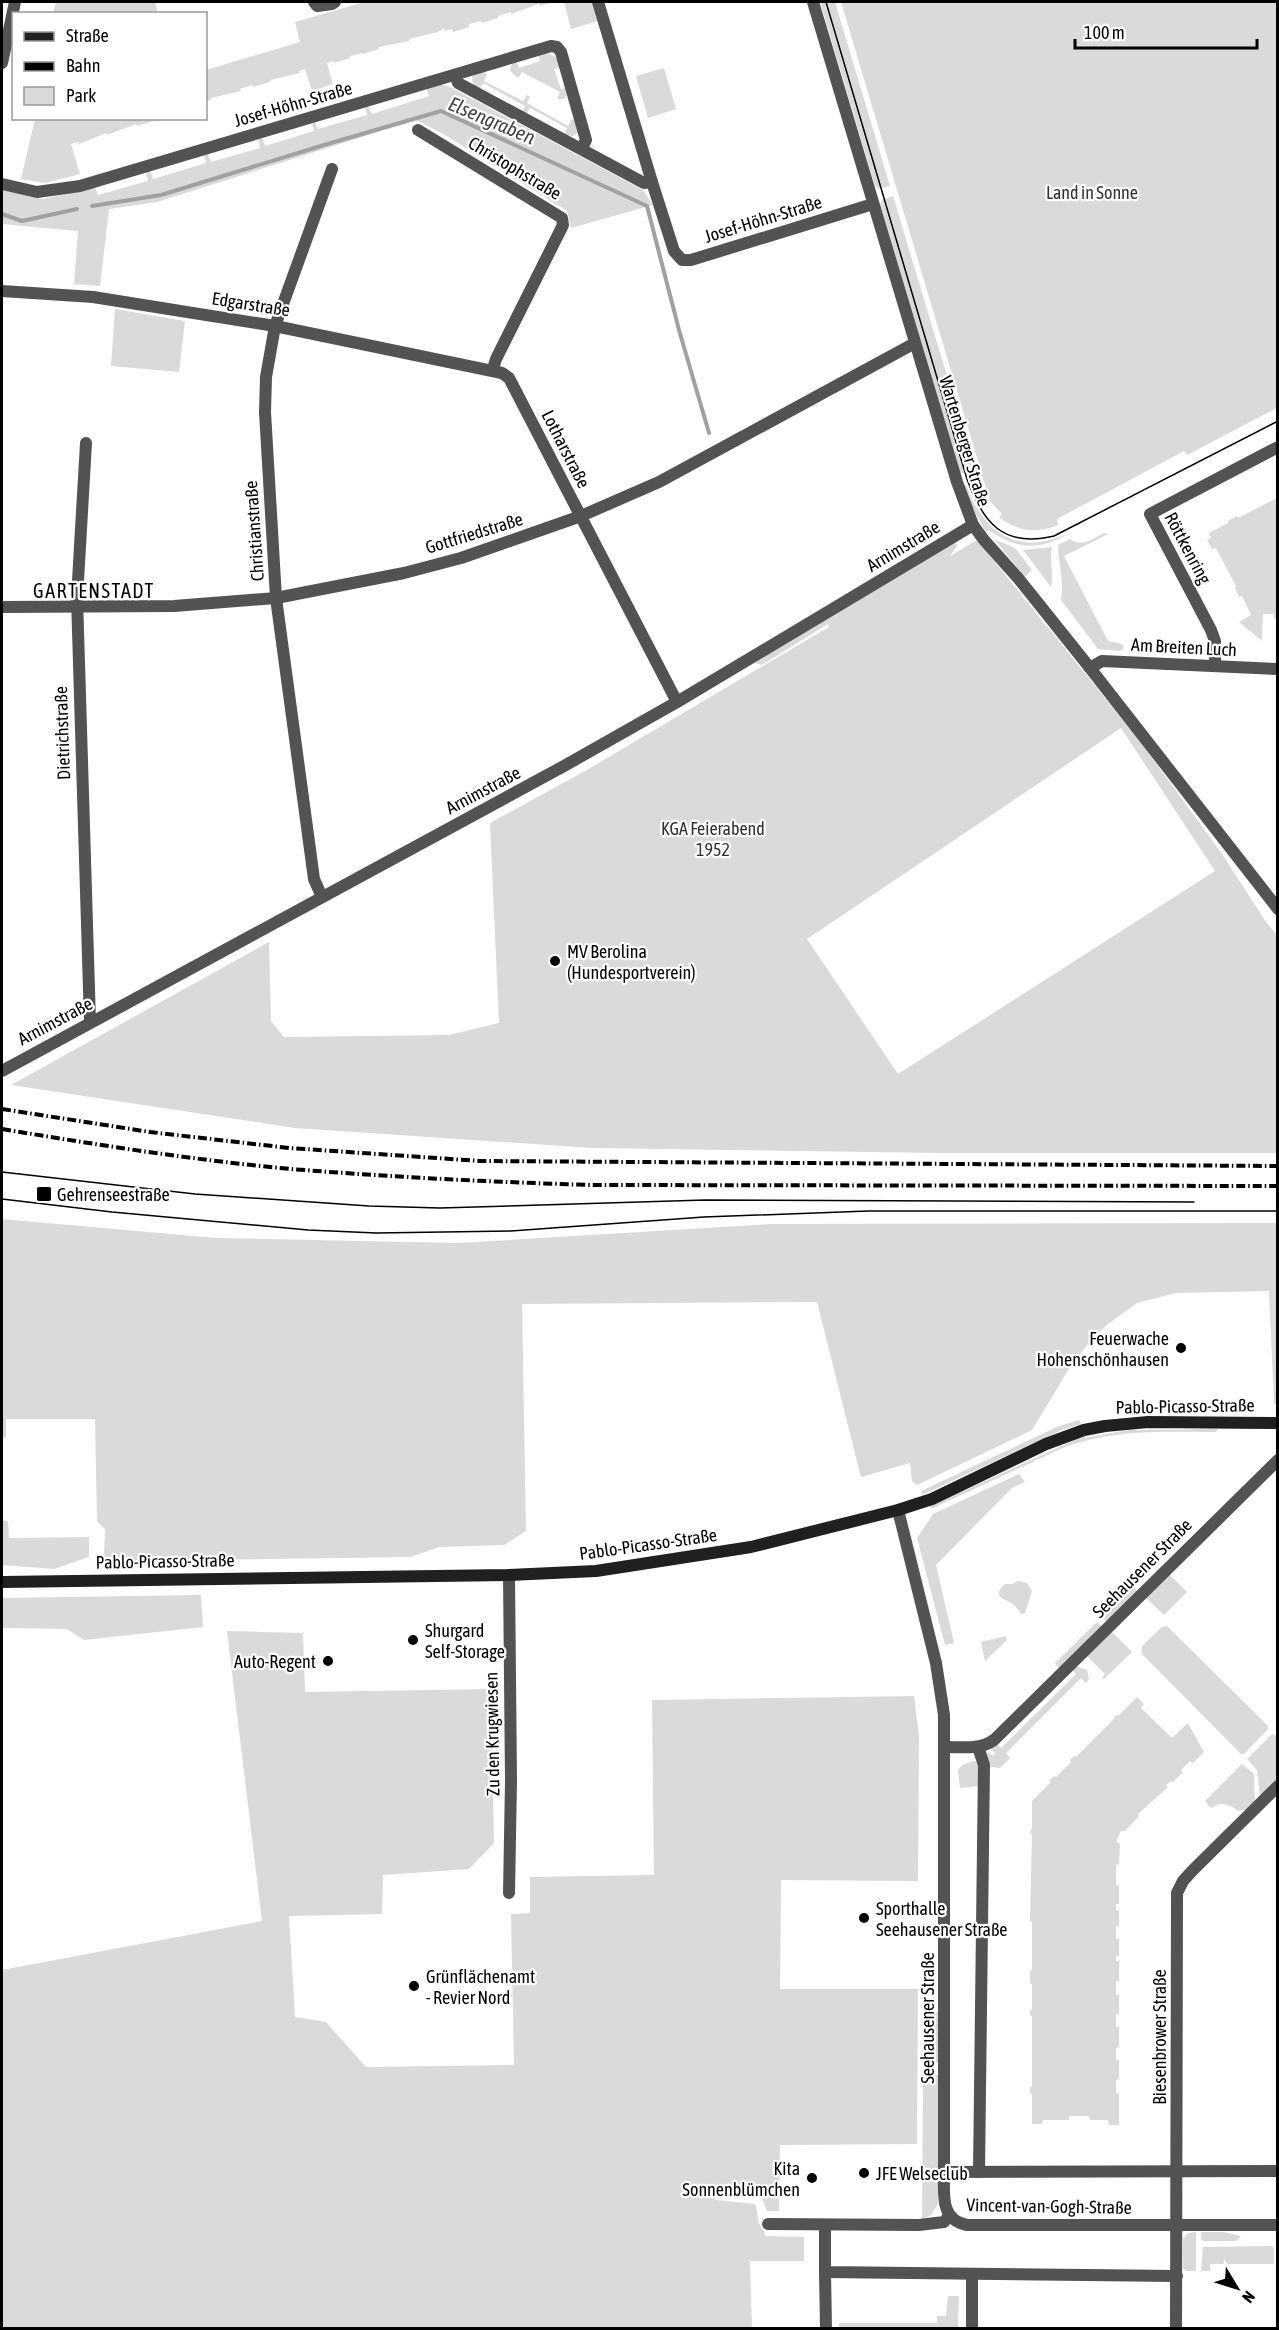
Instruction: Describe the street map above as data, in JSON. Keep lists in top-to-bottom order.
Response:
{
  "streets": {
    "main road": ["Pablo-Picasso-Straße"],
    "street": [
      "Josef-Höhn-Straße",
      "Christophstraße",
      "Edgarstraße",
      "Wartenberger Straße",
      "Lotharstraße",
      "Christianstraße",
      "Gottfriedstraße",
      "Arnimstraße",
      "Röttkenring",
      "Am Breiten Luch",
      "Dietrichstraße",
      "Seehausener Straße",
      "Zu den Krugwiesen",
      "Biesenbrower Straße",
      "Vincent-van-Gogh-Straße"
    ]
  },
  "crossings": [
    ["Josef-Höhn-Straße", "Wartenberger Straße"],
    ["Christophstraße", "Edgarstraße"],
    ["Christophstraße", "Lotharstraße"],
    ["Edgarstraße", "Lotharstraße"],
    ["Edgarstraße", "Christianstraße"],
    ["Wartenberger Straße", "Gottfriedstraße"],
    ["Wartenberger Straße", "Arnimstraße"],
    ["Wartenberger Straße", "Am Breiten Luch"],
    ["Lotharstraße", "Gottfriedstraße"],
    ["Lotharstraße", "Arnimstraße"],
    ["Christianstraße", "Gottfriedstraße"],
    ["Christianstraße", "Arnimstraße"],
    ["Gottfriedstraße", "Dietrichstraße"],
    ["Arnimstraße", "Dietrichstraße"],
    ["Röttkenring", "Am Breiten Luch"],
    ["Pablo-Picasso-Straße", "Seehausener Straße"],
    ["Pablo-Picasso-Straße", "Zu den Krugwiesen"],
    ["Seehausener Straße", "Vincent-van-Gogh-Straße"],
    ["Biesenbrower Straße", "Vincent-van-Gogh-Straße"]
  ],
  "districts": ["GARTENSTADT"],
  "water": ["Elsengraben"],
  "parks": ["Land in Sonne", "KGA Feierabend 1952"],
  "places": {
    "other": [
      "MV Berolina (Hundesportverein)",
      "Feuerwache Hohenschönhausen",
      "Shurgard Self-Storage",
      "Auto-Regent",
      "Sporthalle Seehausener Straße",
      "Grünflächenamt - Revier Nord",
      "JFE Welseclub",
      "Kita Sonnenblümchen"
    ],
    "transit": ["Gehrenseestraße"]
  },
  "legend": ["Straße", "Bahn", "Park"],
  "scale_bar": "100 m",
  "north": "bottom right"
}
